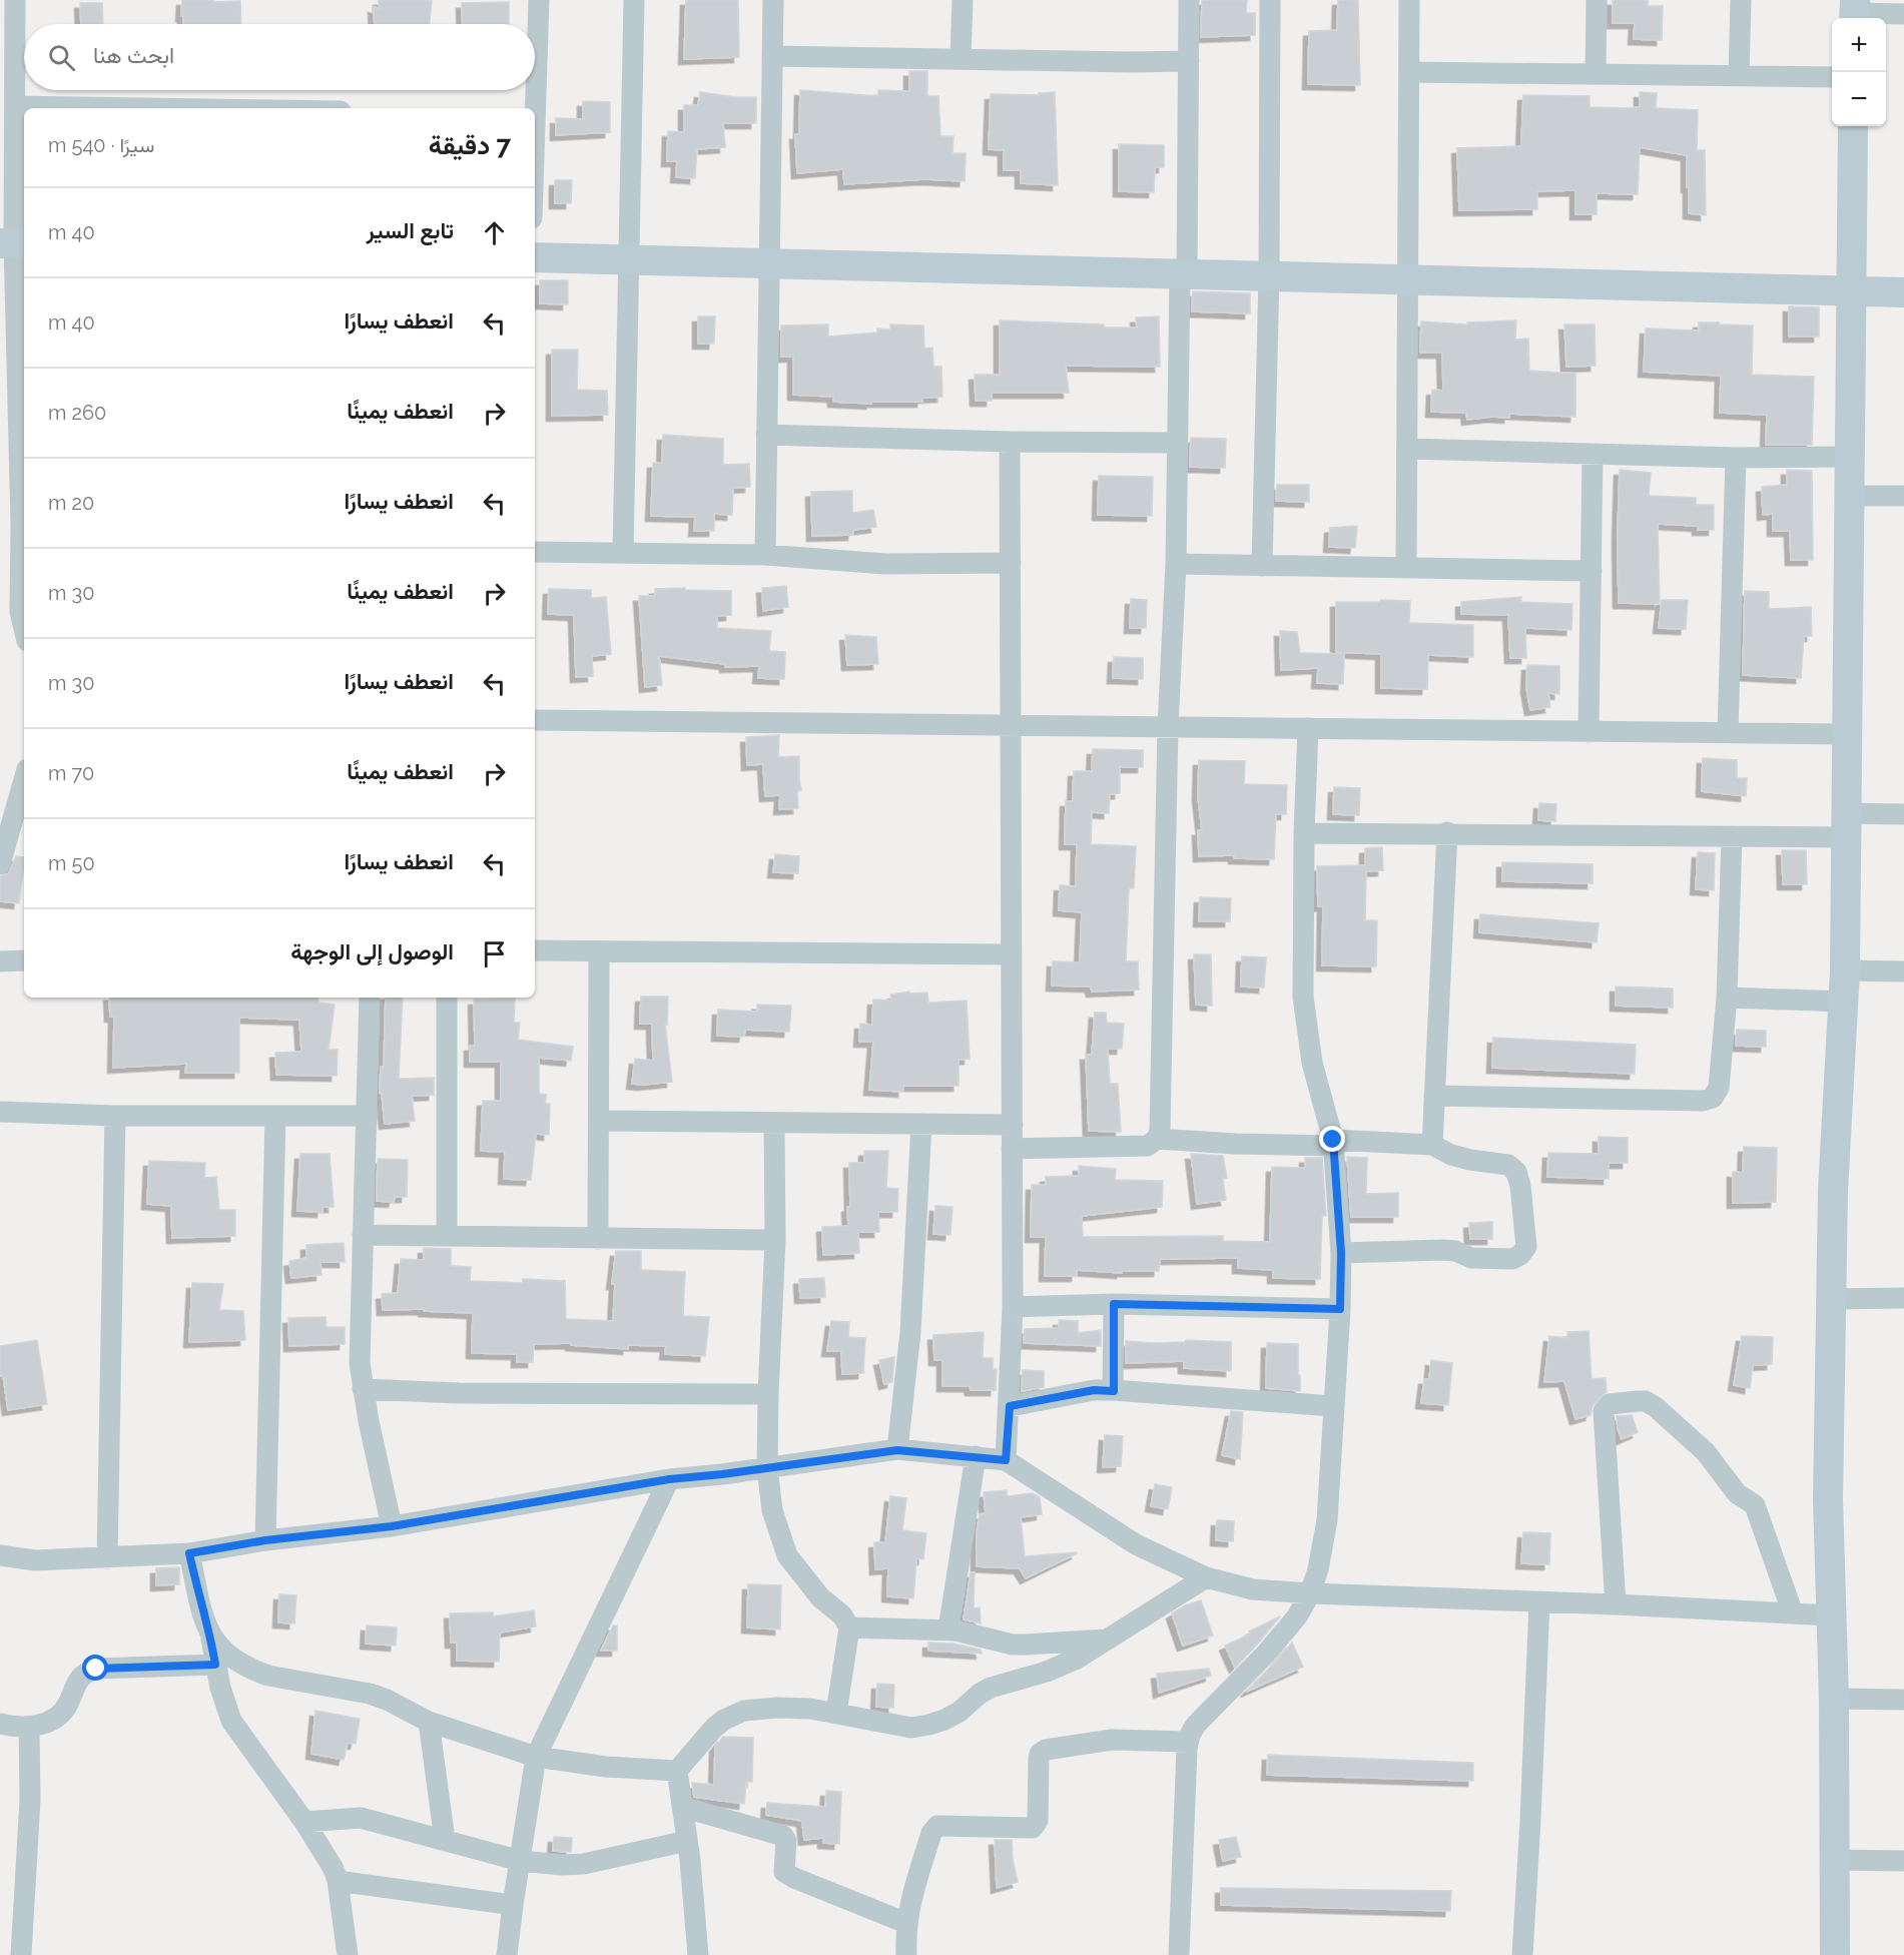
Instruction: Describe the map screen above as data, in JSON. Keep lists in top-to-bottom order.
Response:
{
  "page": {
    "map_buttons": ["+", "−"],
    "search": "ابحث هنا",
    "heading": ["7 دقيقة", "سيرًا · 540 m"],
    "list": [
      ["تابع السير", "40 m"],
      ["انعطف يسارًا", "40 m"],
      ["انعطف يمينًا", "260 m"],
      ["انعطف يسارًا", "20 m"],
      ["انعطف يمينًا", "30 m"],
      ["انعطف يسارًا", "30 m"],
      ["انعطف يمينًا", "70 m"],
      ["انعطف يسارًا", "50 m"],
      "الوصول إلى الوجهة"
    ]
  }
}
